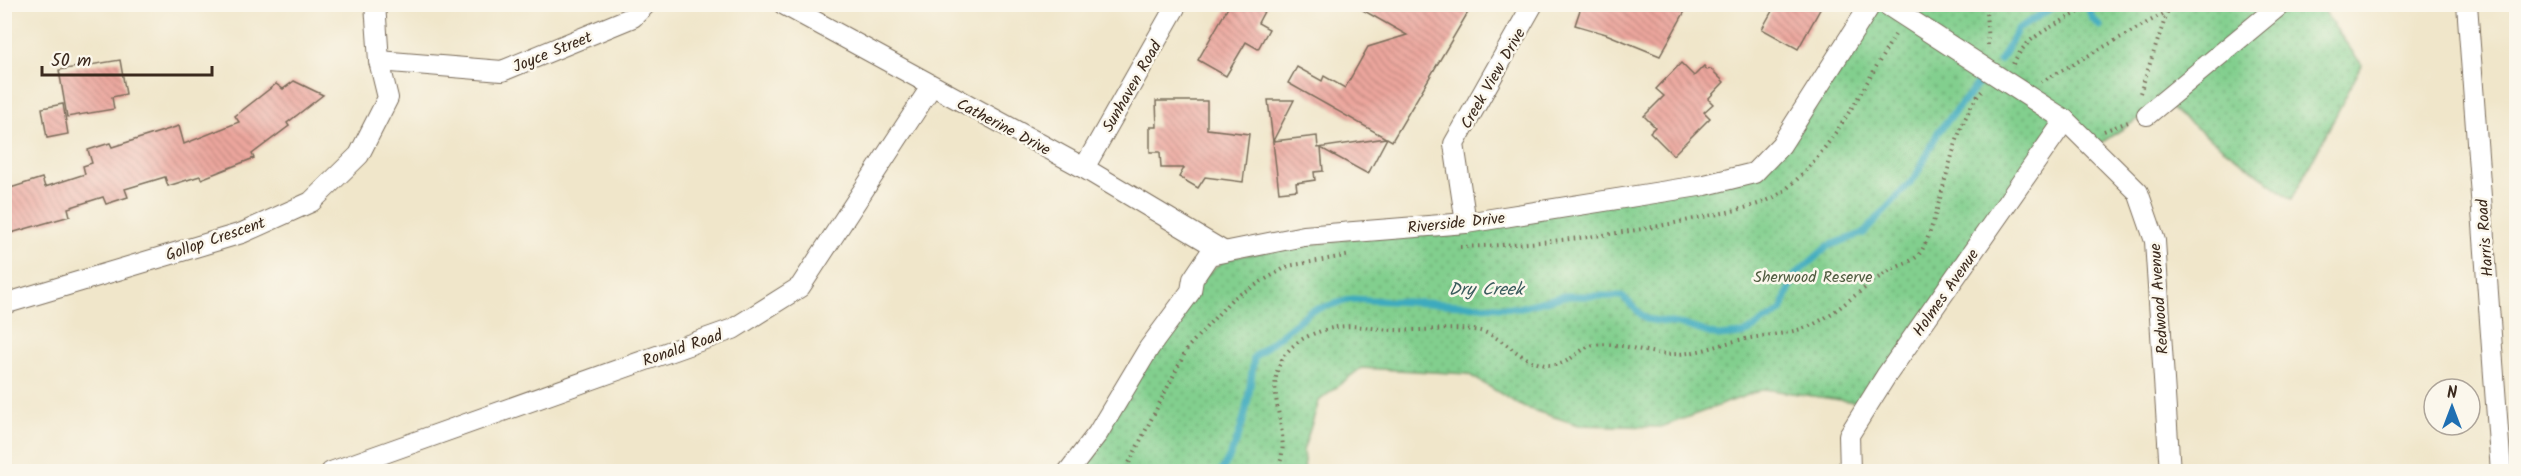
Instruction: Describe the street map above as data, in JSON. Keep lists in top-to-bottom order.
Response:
{
  "streets": {
    "street": [
      "Joyce Street",
      "Creek View Drive",
      "Sunhaven Road",
      "Catherine Drive",
      "Riverside Drive",
      "Gollop Crescent",
      "Harris Road",
      "Holmes Avenue",
      "Redwood Avenue",
      "Ronald Road"
    ]
  },
  "crossings": [
    ["Joyce Street", "Gollop Crescent"],
    ["Creek View Drive", "Riverside Drive"],
    ["Sunhaven Road", "Catherine Drive"],
    ["Catherine Drive", "Riverside Drive"],
    ["Catherine Drive", "Ronald Road"],
    ["Holmes Avenue", "Redwood Avenue"]
  ],
  "water": ["Dry Creek"],
  "parks": ["Sherwood Reserve"],
  "scale_bar": "50 m",
  "north": "top"
}
